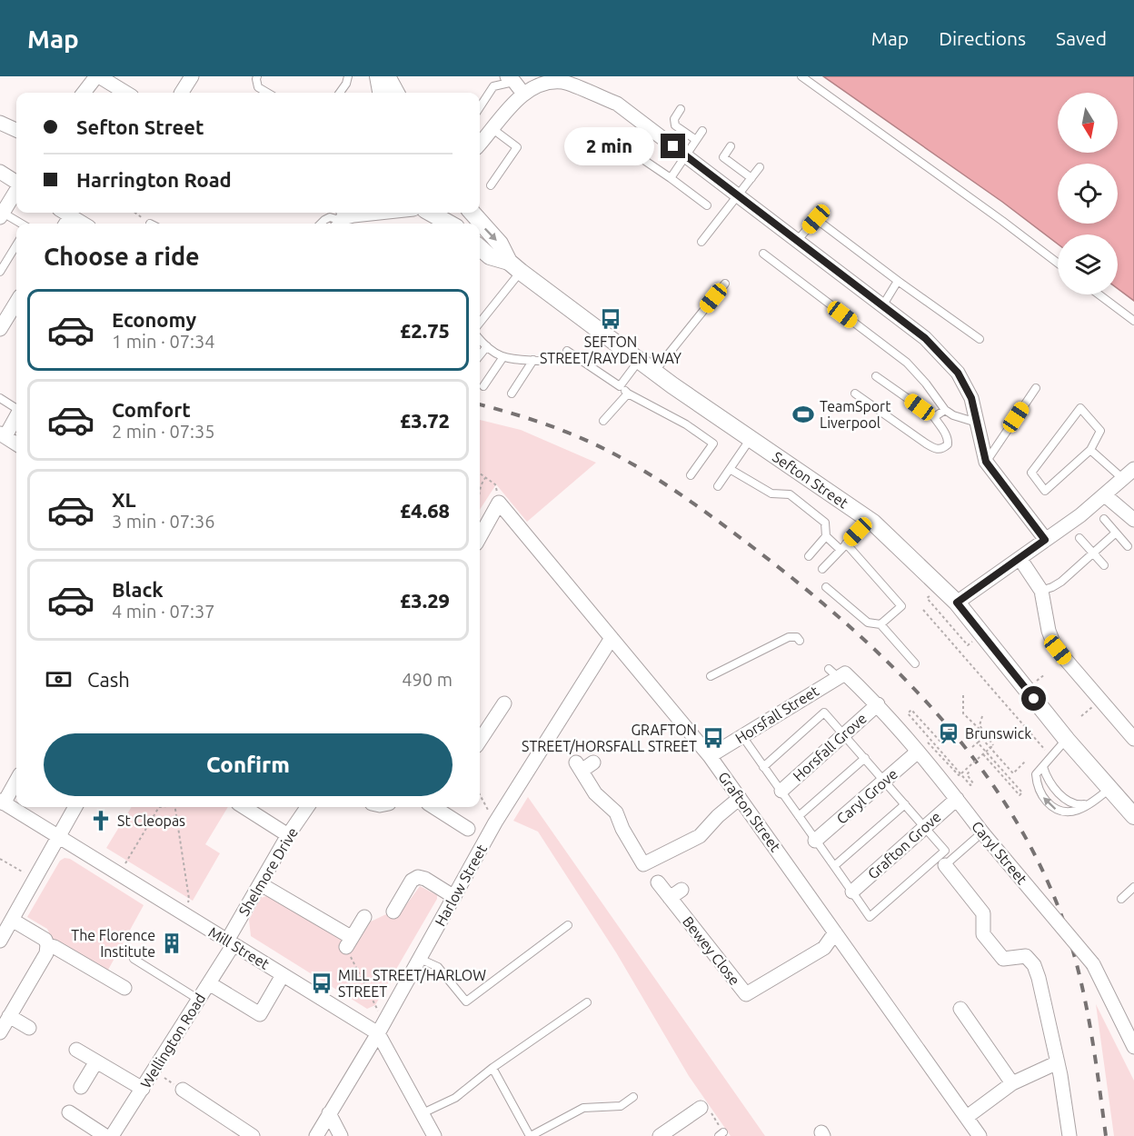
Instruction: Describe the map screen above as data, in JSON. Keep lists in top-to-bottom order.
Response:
{
  "streets": {
    "street": [
      "Sefton Street",
      "Horsfall Street",
      "Horsfall Grove",
      "Caryl Grove",
      "Grafton Street",
      "Grafton Grove",
      "Caryl Street",
      "Shelmore Drive",
      "Harlow Street",
      "Mill Street",
      "Bewey Close",
      "Wellington Road"
    ]
  },
  "crossings": [
    ["Horsfall Street", "Grafton Street"],
    ["Horsfall Street", "Caryl Street"],
    ["Horsfall Grove", "Caryl Street"],
    ["Caryl Grove", "Caryl Street"],
    ["Grafton Street", "Harlow Street"],
    ["Grafton Street", "Bewey Close"],
    ["Grafton Grove", "Caryl Street"],
    ["Shelmore Drive", "Mill Street"],
    ["Shelmore Drive", "Wellington Road"],
    ["Harlow Street", "Mill Street"],
    ["Mill Street", "Wellington Road"]
  ],
  "places": {
    "bus stop": ["SEFTON STREET/RAYDEN WAY", "GRAFTON STREET/HORSFALL STREET", "MILL STREET/HARLOW STREET"],
    "sports": ["TeamSport Liverpool"],
    "station": ["Brunswick"],
    "church": ["St Cleopas"],
    "building": ["The Florence Institute"]
  },
  "north": "bottom",
  "page": {
    "header": "Map",
    "nav": ["Map", "Directions", "Saved"],
    "banner": ["Sefton Street", "Harrington Road"],
    "bubble": "2 min",
    "heading": "Choose a ride",
    "list": [
      {
        "name": "Economy",
        "note": "1 min · 07:34",
        "value": "£2.75"
      },
      {
        "name": "Comfort",
        "note": "2 min · 07:35",
        "value": "£3.72"
      },
      {
        "name": "XL",
        "note": "3 min · 07:36",
        "value": "£4.68"
      },
      {
        "name": "Black",
        "note": "4 min · 07:37",
        "value": "£3.29"
      }
    ],
    "pay": ["Cash", "490 m"],
    "buttons": "Confirm"
  }
}
